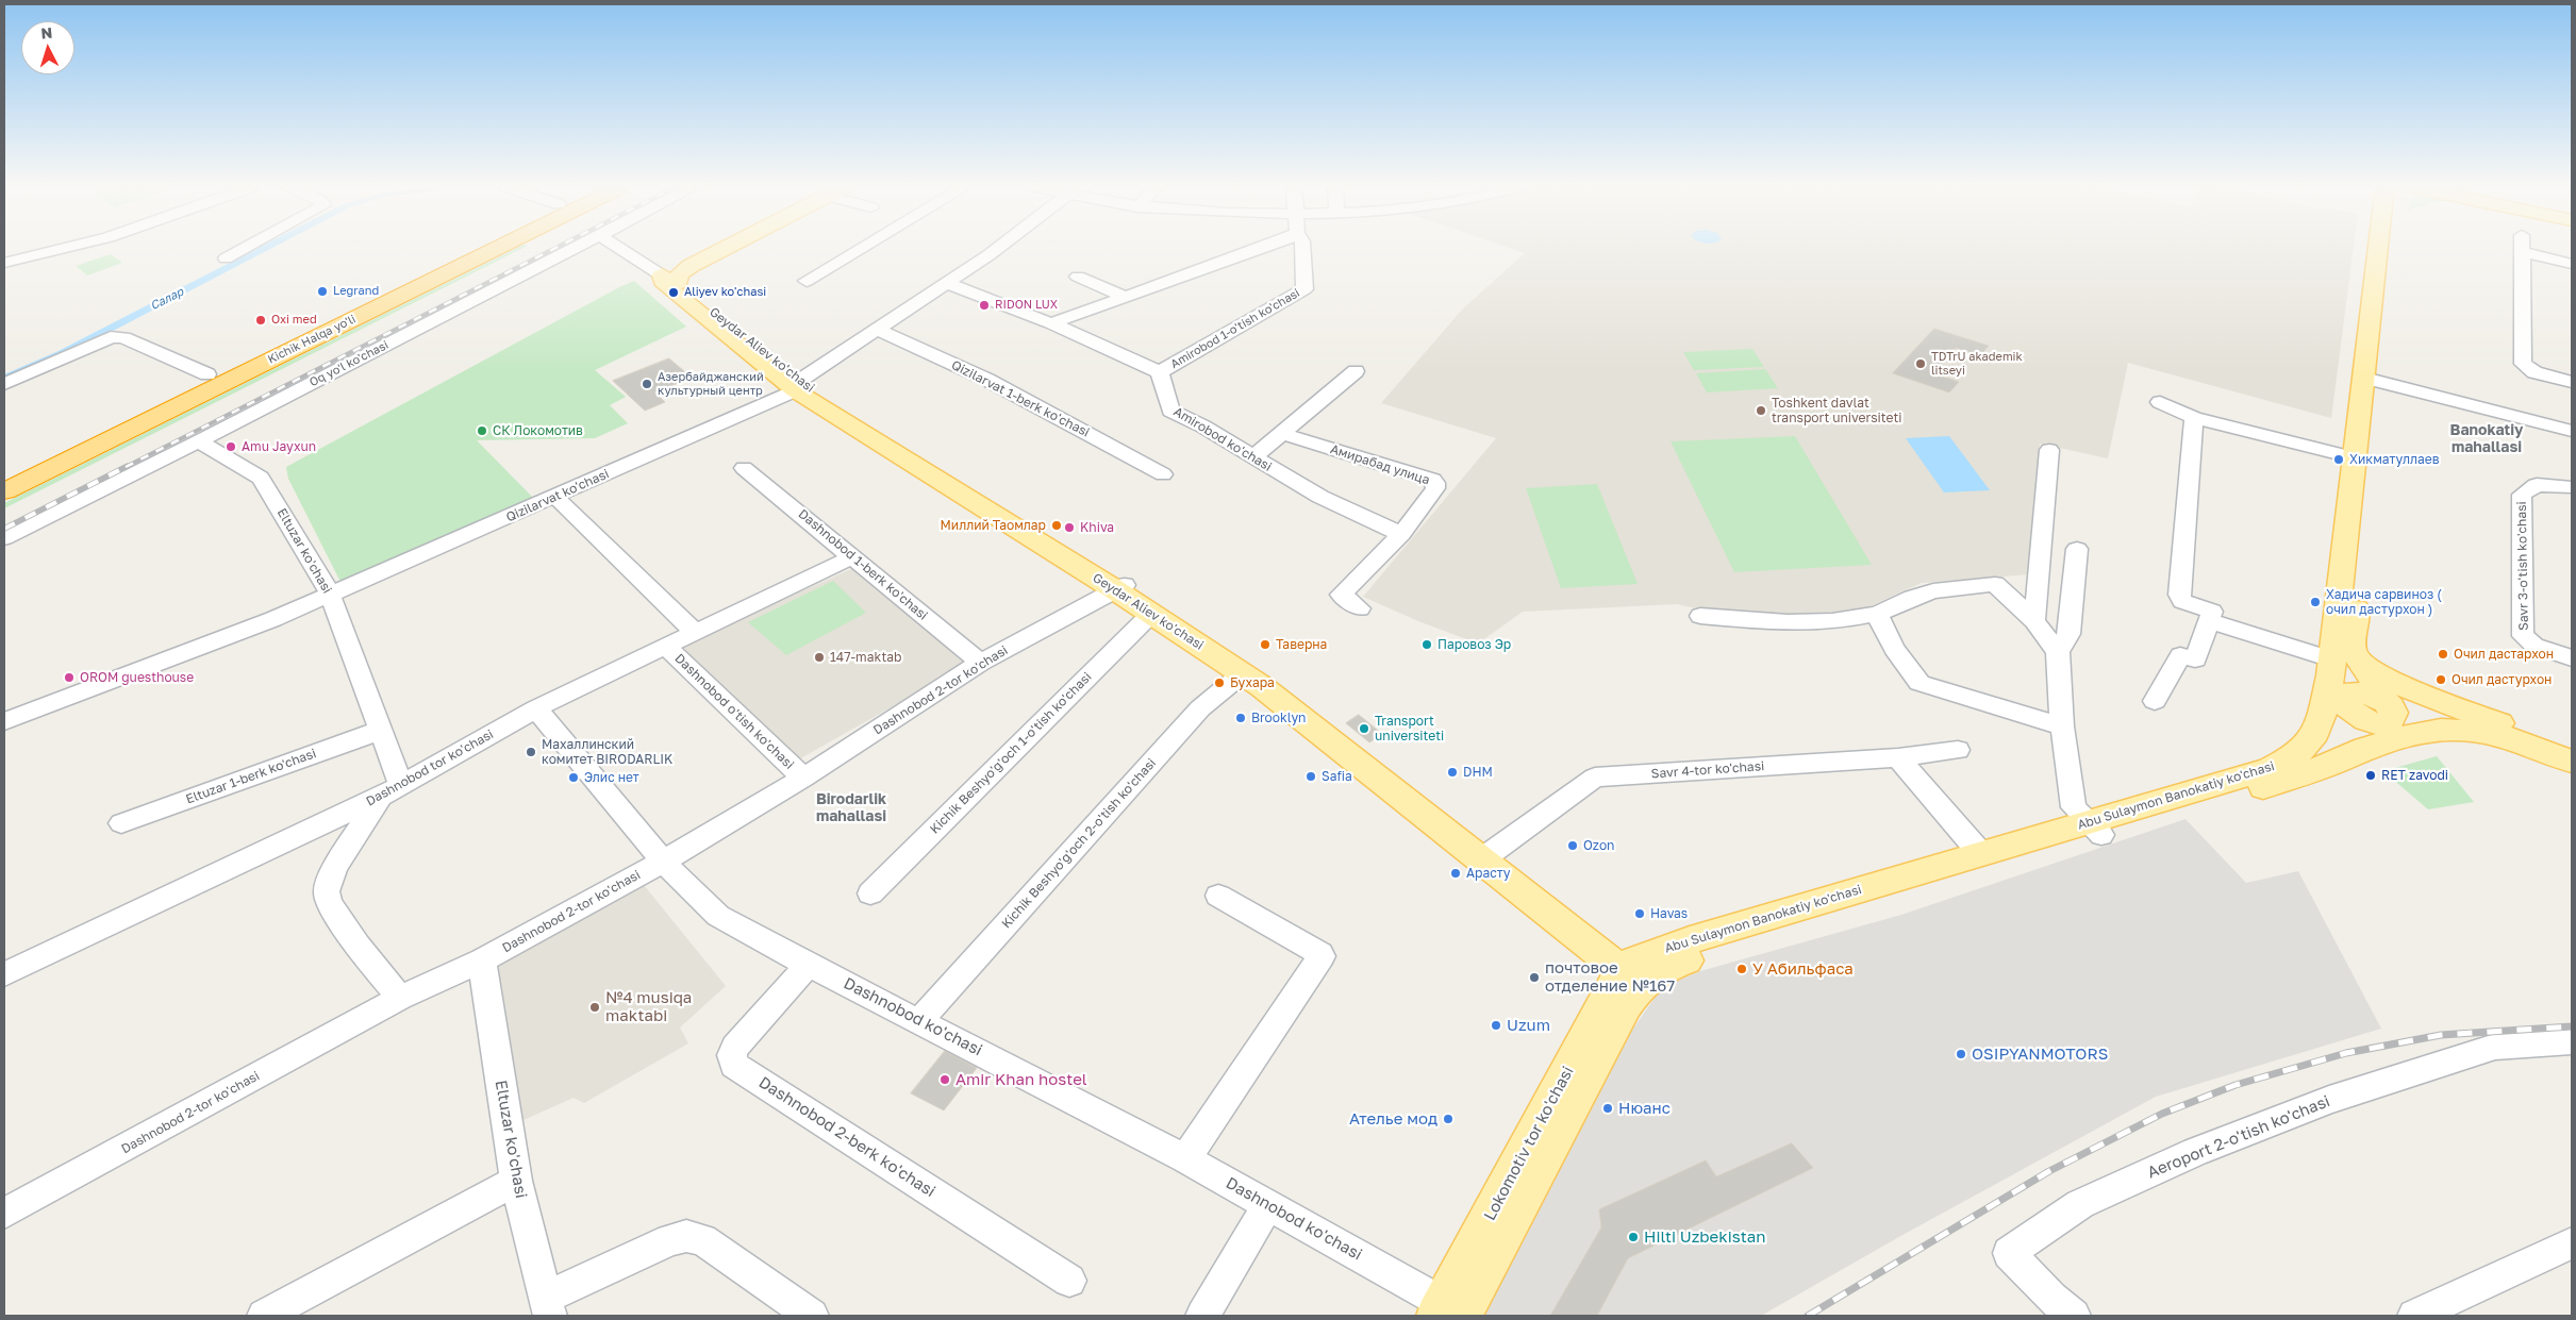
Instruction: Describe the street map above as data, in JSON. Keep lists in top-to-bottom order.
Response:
{
  "streets": {
    "highway": ["Kichik Halqa yo'li"],
    "main road": ["Geydar Aliev ko'chasi", "Abu Sulaymon Banokatiy ko'chasi", "Lokomotiv tor ko'chasi"],
    "street": [
      "Amirobod 1-o'tish ko'chasi",
      "Oq yo'l ko'chasi",
      "Qizilarvat 1-berk ko'chasi",
      "Amirobod ko'chasi",
      "Амирабад улица",
      "Qizilarvat ko'chasi",
      "Eltuzar ko'chasi",
      "Dashnobod 1-berk ko'chasi",
      "Savr 3-o'tish ko'chasi",
      "Dashnobod 2-tor ko'chasi",
      "Dashnobod o'tish ko'chasi",
      "Kichik Beshyo'g'och 1-o'tish ko'chasi",
      "Dashnobod tor ko'chasi",
      "Savr 4-tor ko'chasi",
      "Eltuzar 1-berk ko'chasi",
      "Kichik Beshyo'g'och 2-o'tish ko'chasi",
      "Dashnobod ko'chasi",
      "Dashnobod 2-berk ko'chasi",
      "Aeroport 2-o'tish ko'chasi"
    ]
  },
  "crossings": [
    ["Amirobod 1-o'tish ko'chasi", "Amirobod ko'chasi"],
    ["Geydar Aliev ko'chasi", "Qizilarvat ko'chasi"],
    ["Geydar Aliev ko'chasi", "Dashnobod 2-tor ko'chasi"],
    ["Geydar Aliev ko'chasi", "Kichik Beshyo'g'och 1-o'tish ko'chasi"],
    ["Geydar Aliev ko'chasi", "Savr 4-tor ko'chasi"],
    ["Geydar Aliev ko'chasi", "Abu Sulaymon Banokatiy ko'chasi"],
    ["Geydar Aliev ko'chasi", "Kichik Beshyo'g'och 2-o'tish ko'chasi"],
    ["Geydar Aliev ko'chasi", "Lokomotiv tor ko'chasi"],
    ["Oq yo'l ko'chasi", "Eltuzar ko'chasi"],
    ["Qizilarvat 1-berk ko'chasi", "Qizilarvat ko'chasi"],
    ["Amirobod ko'chasi", "Амирабад улица"],
    ["Qizilarvat ko'chasi", "Eltuzar ko'chasi"],
    ["Eltuzar ko'chasi", "Dashnobod 2-tor ko'chasi"],
    ["Eltuzar ko'chasi", "Dashnobod tor ko'chasi"],
    ["Eltuzar ko'chasi", "Eltuzar 1-berk ko'chasi"],
    ["Dashnobod 1-berk ko'chasi", "Dashnobod 2-tor ko'chasi"],
    ["Dashnobod 1-berk ko'chasi", "Dashnobod tor ko'chasi"],
    ["Dashnobod 2-tor ko'chasi", "Dashnobod o'tish ko'chasi"],
    ["Dashnobod 2-tor ko'chasi", "Dashnobod ko'chasi"],
    ["Dashnobod o'tish ko'chasi", "Dashnobod tor ko'chasi"],
    ["Dashnobod tor ko'chasi", "Dashnobod ko'chasi"],
    ["Abu Sulaymon Banokatiy ko'chasi", "Lokomotiv tor ko'chasi"],
    ["Kichik Beshyo'g'och 2-o'tish ko'chasi", "Dashnobod ko'chasi"],
    ["Dashnobod ko'chasi", "Dashnobod 2-berk ko'chasi"],
    ["Dashnobod ko'chasi", "Lokomotiv tor ko'chasi"]
  ],
  "districts": ["Banokatiy mahallasi", "Birodarlik mahallasi"],
  "water": ["Салар"],
  "places": [
    "Legrand",
    "Aliyev ko'chasi",
    "RIDON LUX",
    "Oxi med",
    "TDTrU akademik litseyi",
    "Азербайджанский культурный центр",
    "Toshkent davlat transport universiteti",
    "СК Локомотив",
    "Amu Jayxun",
    "Хикматуллаев",
    "Миллий Таомлар",
    "Khiva",
    "Хадича сарвиноз ( очил дастурхон )",
    "Таверна",
    "Паровоз Эр",
    "Очил дастархон",
    "147-maktab",
    "OROM guesthouse",
    "Очил дастурхон",
    "Бухара",
    "Brooklyn",
    "Transport universiteti",
    "Махаллинский комитет BIRODARLIK",
    "DHM",
    "RET zavodi",
    "Safia",
    "Элис нет",
    "Ozon",
    "Арасту",
    "Havas",
    "У Абильфаса",
    "почтовое отделение №167",
    "№4 musiqa maktabi",
    "Uzum",
    "OSIPYANMOTORS",
    "Amir Khan hostel",
    "Нюанс",
    "Ателье мод",
    "Hilti Uzbekistan"
  ],
  "north": "top"
}
